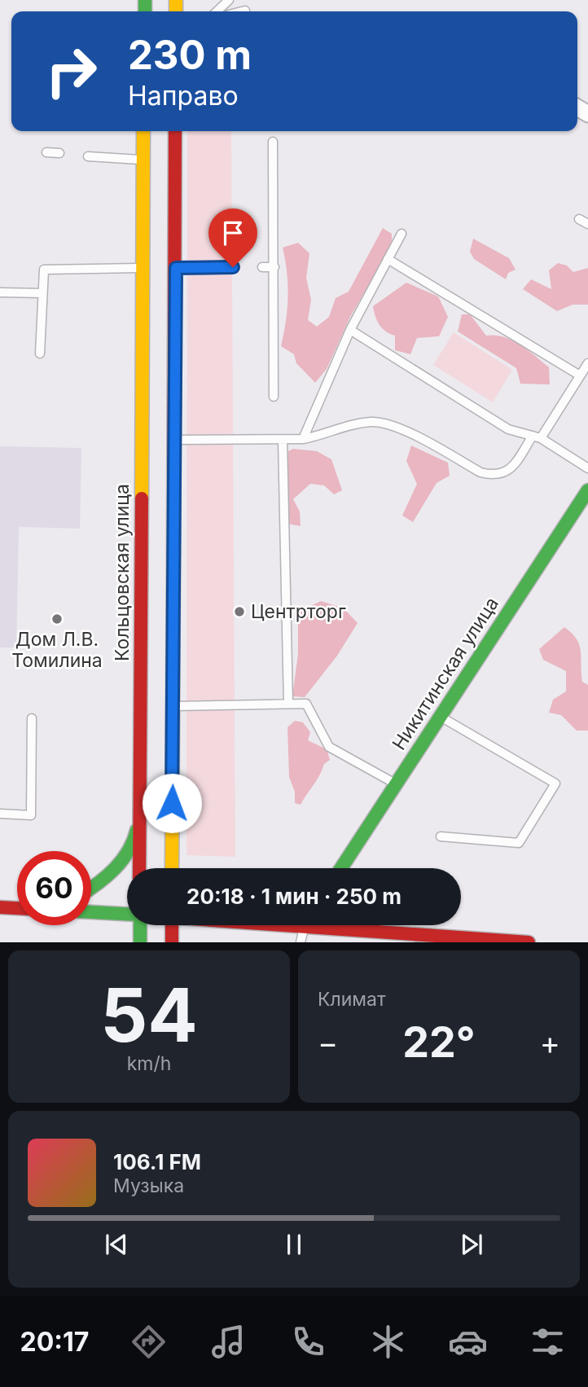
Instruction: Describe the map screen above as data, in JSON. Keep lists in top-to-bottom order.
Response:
{
  "streets": {
    "main road": ["Кольцовская улица", "Никитинская улица"]
  },
  "places": ["Центрторг", "Дом Л.В. Томилина"],
  "page": {
    "turn": ["230 m", "Направо"],
    "limit": "60",
    "trip": "20:18 · 1 мин · 250 m",
    "tile": [
      ["54", "km/h"],
      "Климат"
    ],
    "heat": ["−", "22°", "+"],
    "song": ["106.1 FM", "Музыка"],
    "tabs": "20:17"
  }
}
